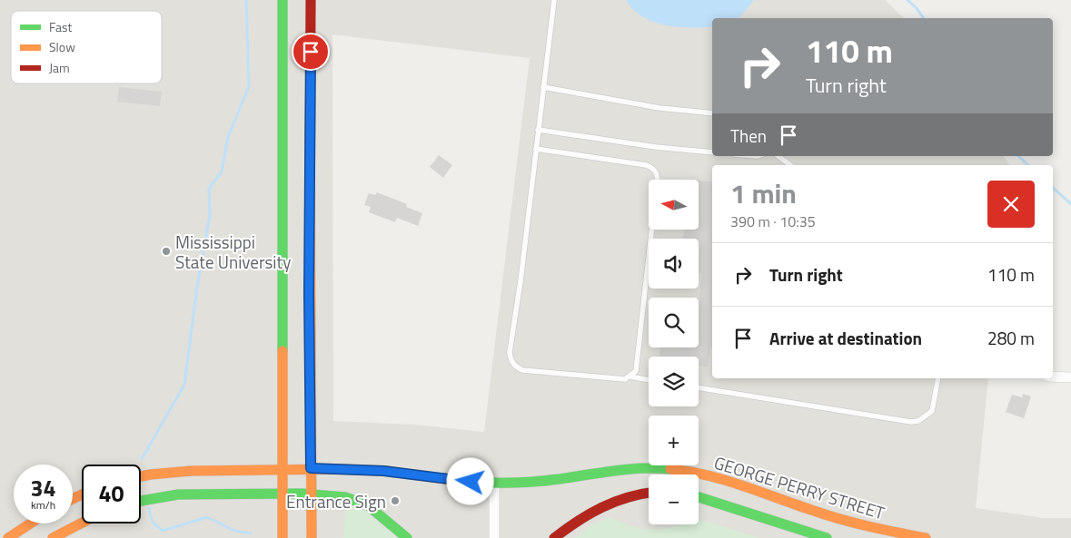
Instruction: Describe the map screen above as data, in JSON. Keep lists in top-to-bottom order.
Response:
{
  "streets": {
    "street": ["GEORGE PERRY STREET"]
  },
  "places": ["Mississippi State University", "Entrance Sign"],
  "legend": ["Fast", "Slow", "Jam"],
  "north": "left",
  "page": {
    "turn": ["110 m", "Turn right"],
    "then": "Then",
    "heading": ["1 min", "390 m · 10:35"],
    "map_buttons": ["+", "−"],
    "list": [
      {
        "name": "Turn right",
        "value": "110 m"
      },
      {
        "name": "Arrive at destination",
        "value": "280 m"
      }
    ],
    "speed": "34 km/h",
    "limit": "40"
  }
}
